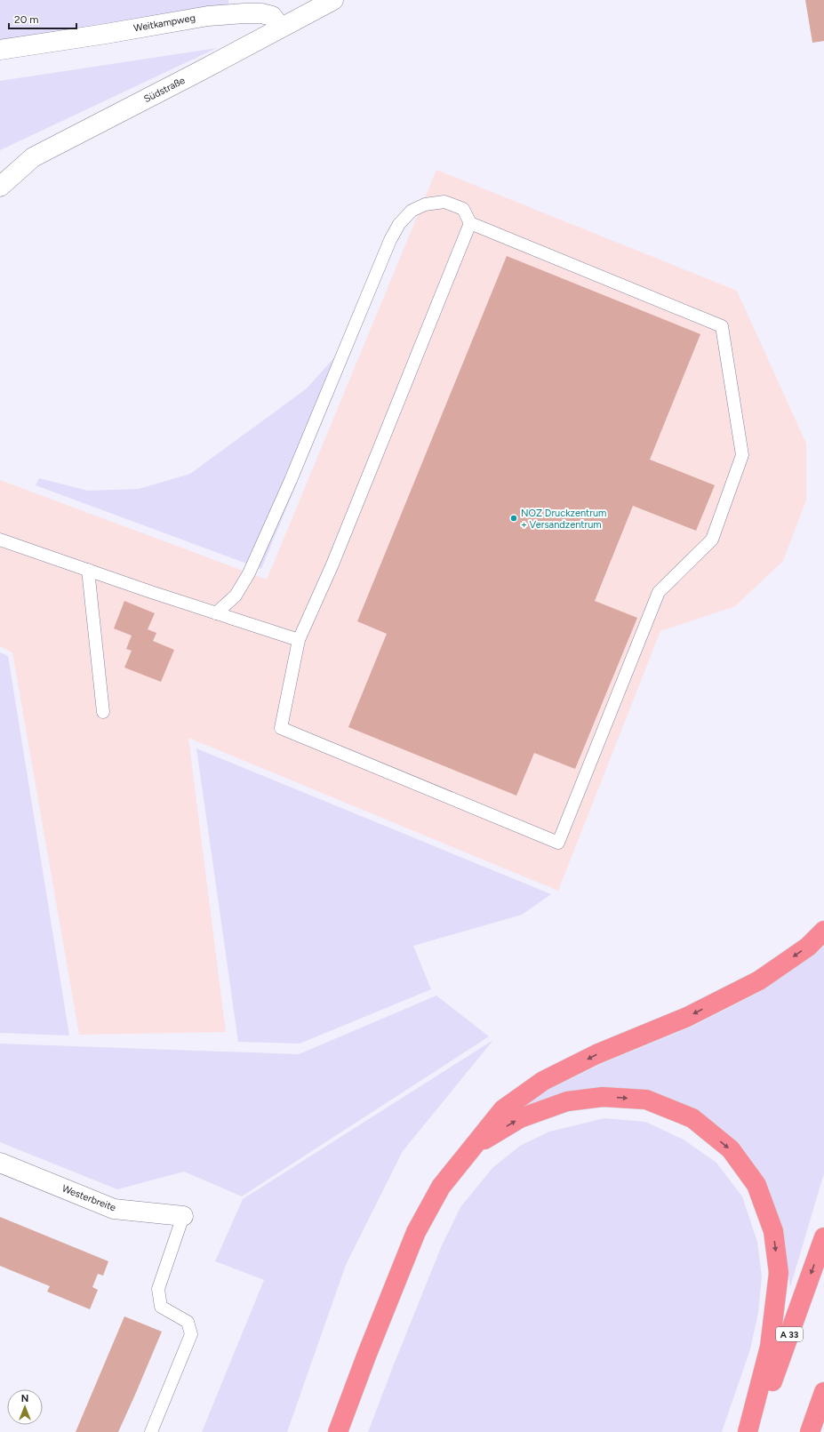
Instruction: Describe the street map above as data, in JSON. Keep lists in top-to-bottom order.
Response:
{
  "streets": {
    "highway": ["A 33"],
    "street": ["Weitkampweg", "Südstraße", "Westerbreite"]
  },
  "crossings": [
    ["Weitkampweg", "Südstraße"]
  ],
  "places": ["NOZ Druckzentrum + Versandzentrum"],
  "scale_bar": "20 m",
  "north": "top"
}
